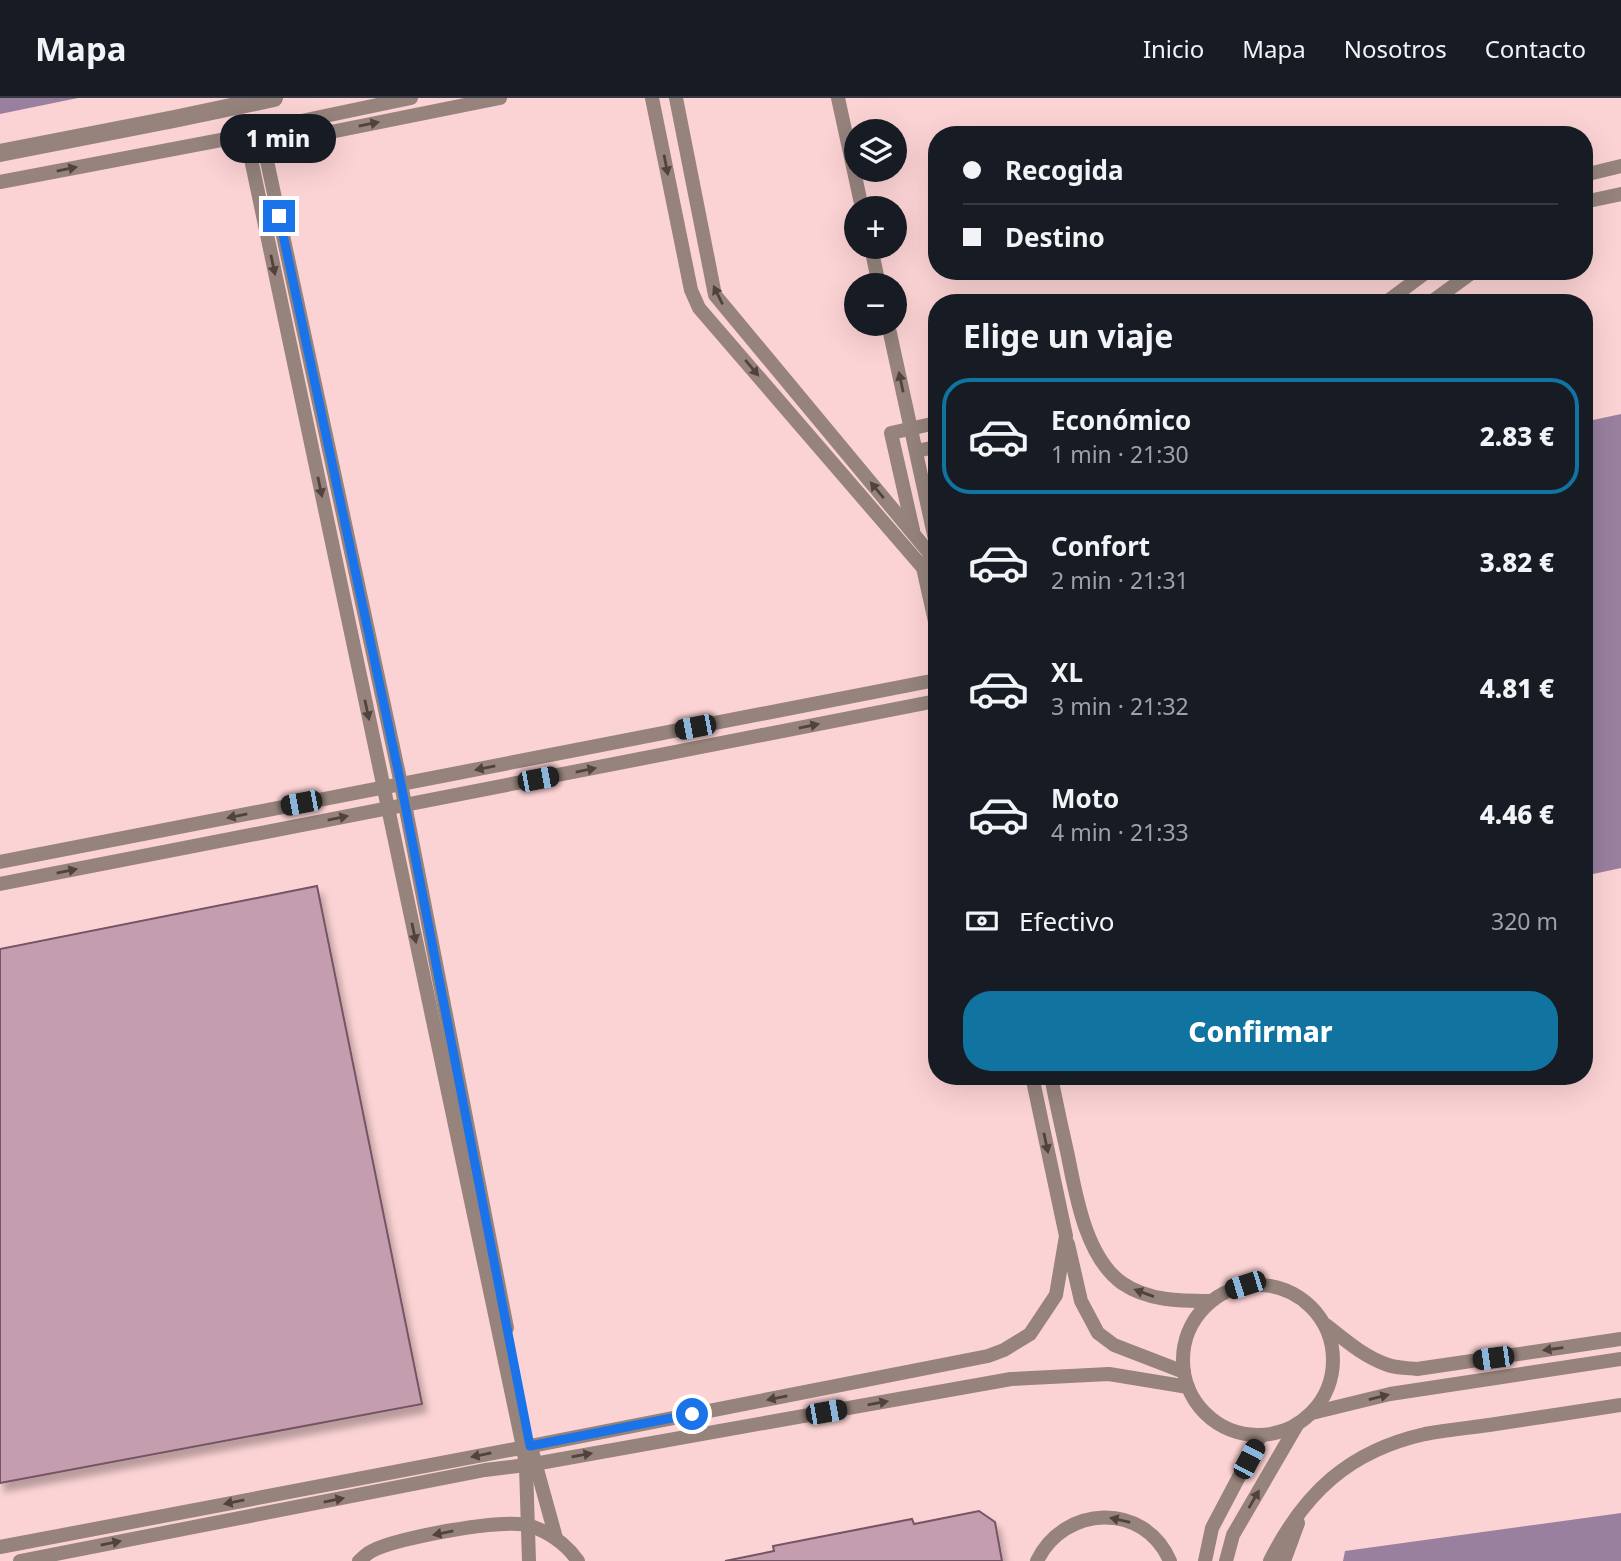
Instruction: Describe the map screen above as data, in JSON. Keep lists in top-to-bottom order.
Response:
{
  "page": {
    "header": "Mapa",
    "nav": [
      "Inicio",
      "Mapa",
      "Nosotros",
      "Contacto"
    ],
    "bubble": "1 min",
    "map_buttons": ["+", "−"],
    "banner": ["Recogida", "Destino"],
    "heading": "Elige un viaje",
    "list": [
      {
        "name": "Económico",
        "note": "1 min · 21:30",
        "value": "2.83 €"
      },
      {
        "name": "Confort",
        "note": "2 min · 21:31",
        "value": "3.82 €"
      },
      {
        "name": "XL",
        "note": "3 min · 21:32",
        "value": "4.81 €"
      },
      {
        "name": "Moto",
        "note": "4 min · 21:33",
        "value": "4.46 €"
      }
    ],
    "pay": ["Efectivo", "320 m"],
    "buttons": "Confirmar"
  }
}
